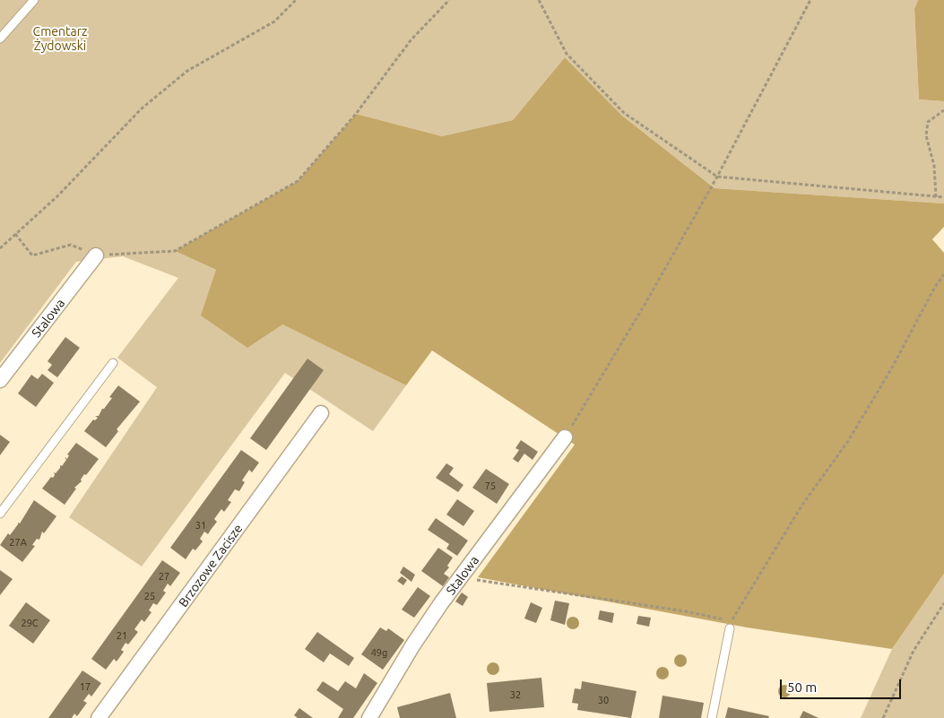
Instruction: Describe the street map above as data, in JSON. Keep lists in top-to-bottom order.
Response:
{
  "streets": {
    "street": ["Stalowa", "Brzozowe Zacisze"]
  },
  "parks": ["Cmentarz Żydowski"],
  "house_numbers": [
    "75",
    "31",
    "27A",
    "27",
    "25",
    "29C",
    "21",
    "49g",
    "17",
    "32",
    "30"
  ],
  "scale_bar": "50 m"
}
